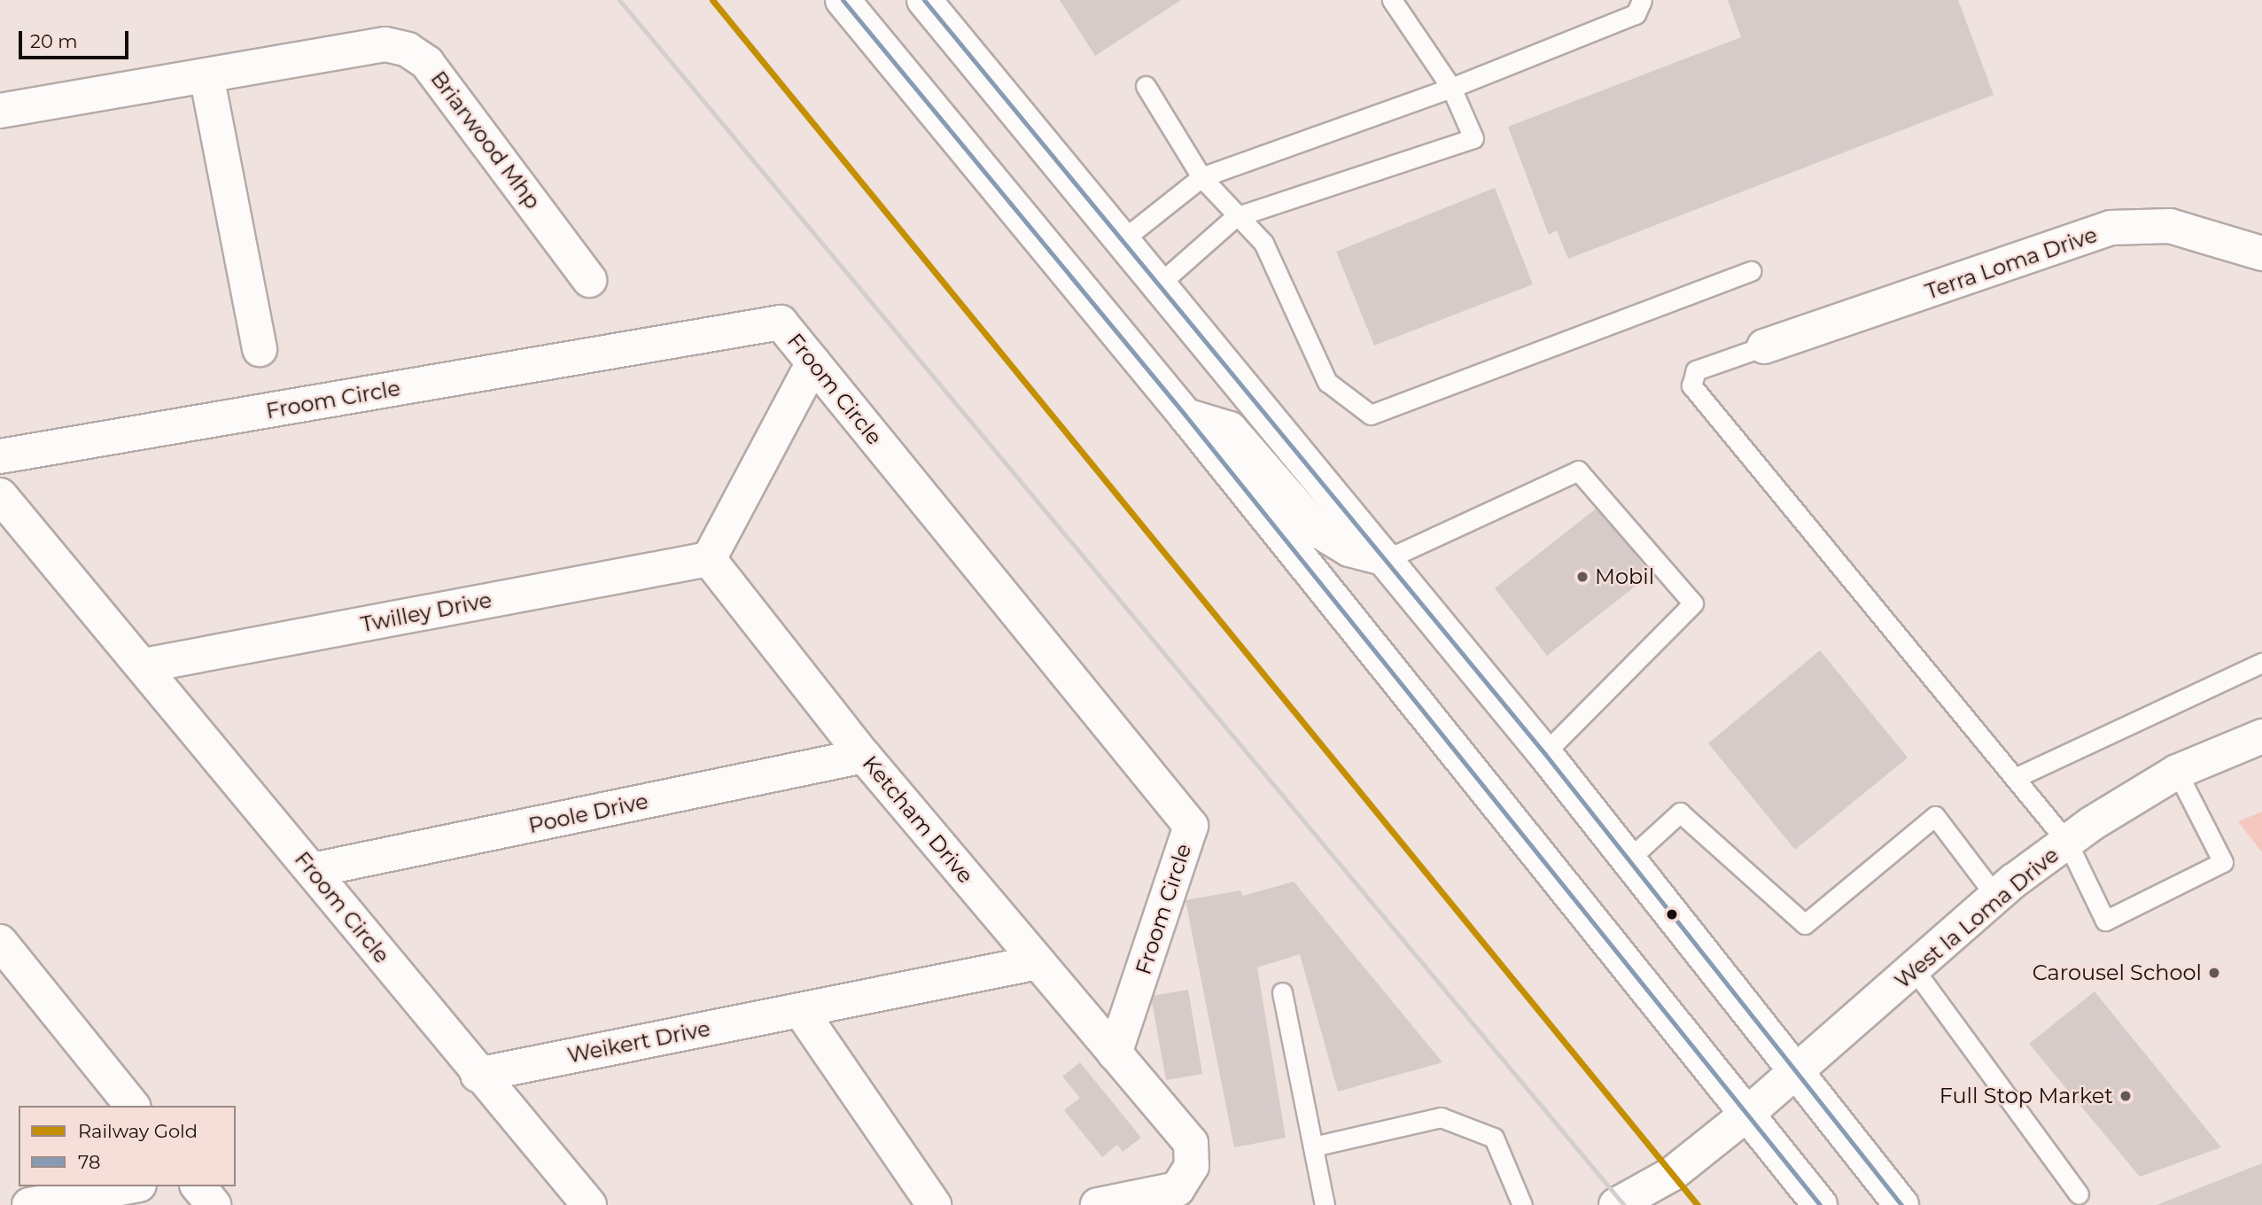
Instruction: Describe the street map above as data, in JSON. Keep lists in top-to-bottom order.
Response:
{
  "streets": {
    "street": [
      "Briarwood Mhp",
      "Terra Loma Drive",
      "Froom Circle",
      "Twilley Drive",
      "Poole Drive",
      "Ketcham Drive",
      "West la Loma Drive",
      "Weikert Drive"
    ]
  },
  "crossings": [
    ["Froom Circle", "Twilley Drive"],
    ["Froom Circle", "Poole Drive"],
    ["Froom Circle", "Ketcham Drive"],
    ["Froom Circle", "Weikert Drive"],
    ["Twilley Drive", "Ketcham Drive"],
    ["Poole Drive", "Ketcham Drive"],
    ["Ketcham Drive", "Weikert Drive"]
  ],
  "places": ["Mobil", "Carousel School", "Full Stop Market"],
  "lines": ["rail line Gold", "transit line 78"],
  "legend": ["Railway Gold", "78"],
  "scale_bar": "20 m"
}
